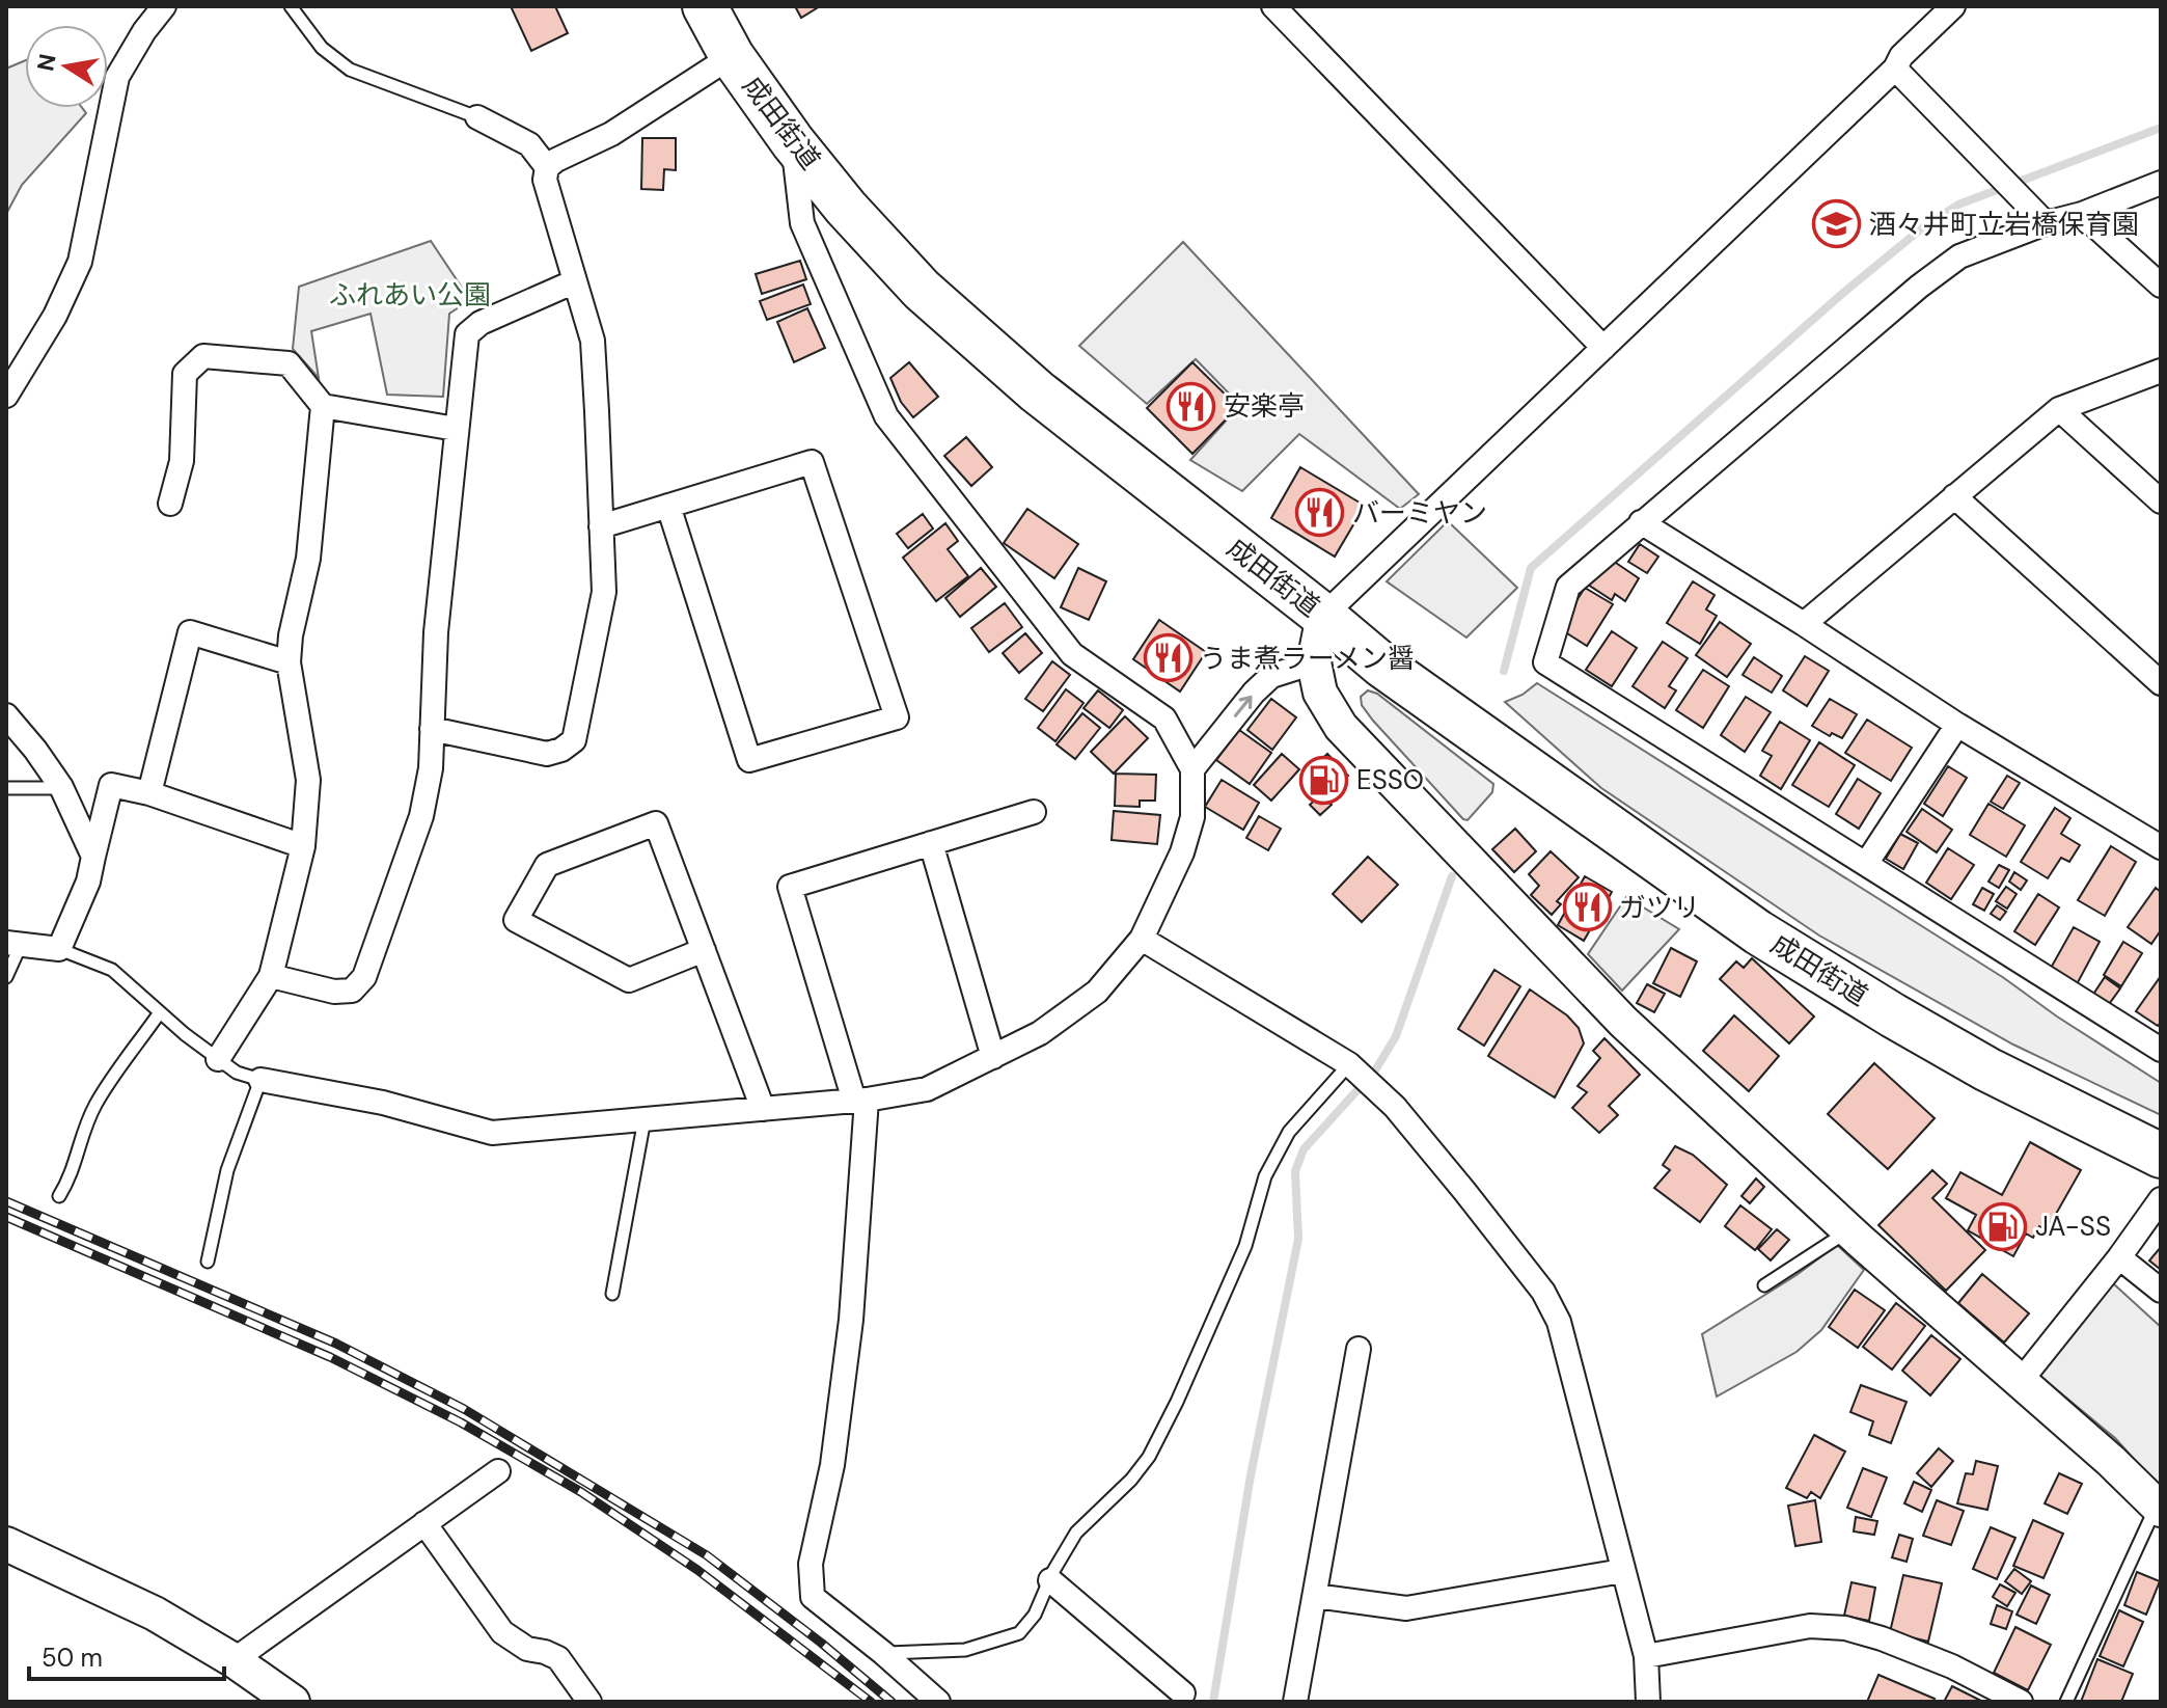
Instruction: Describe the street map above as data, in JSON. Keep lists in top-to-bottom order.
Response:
{
  "streets": {
    "highway": ["成田街道"]
  },
  "parks": ["ふれあい公園"],
  "places": {
    "school or university": ["酒々井町立岩橋保育園"],
    "restaurant": [
      "安楽亭",
      "バーミヤン",
      "うま煮ラーメン醤",
      "ガツリ"
    ],
    "fuel station": ["ESSO", "JA-SS"]
  },
  "scale_bar": "50 m",
  "north": "left"
}
